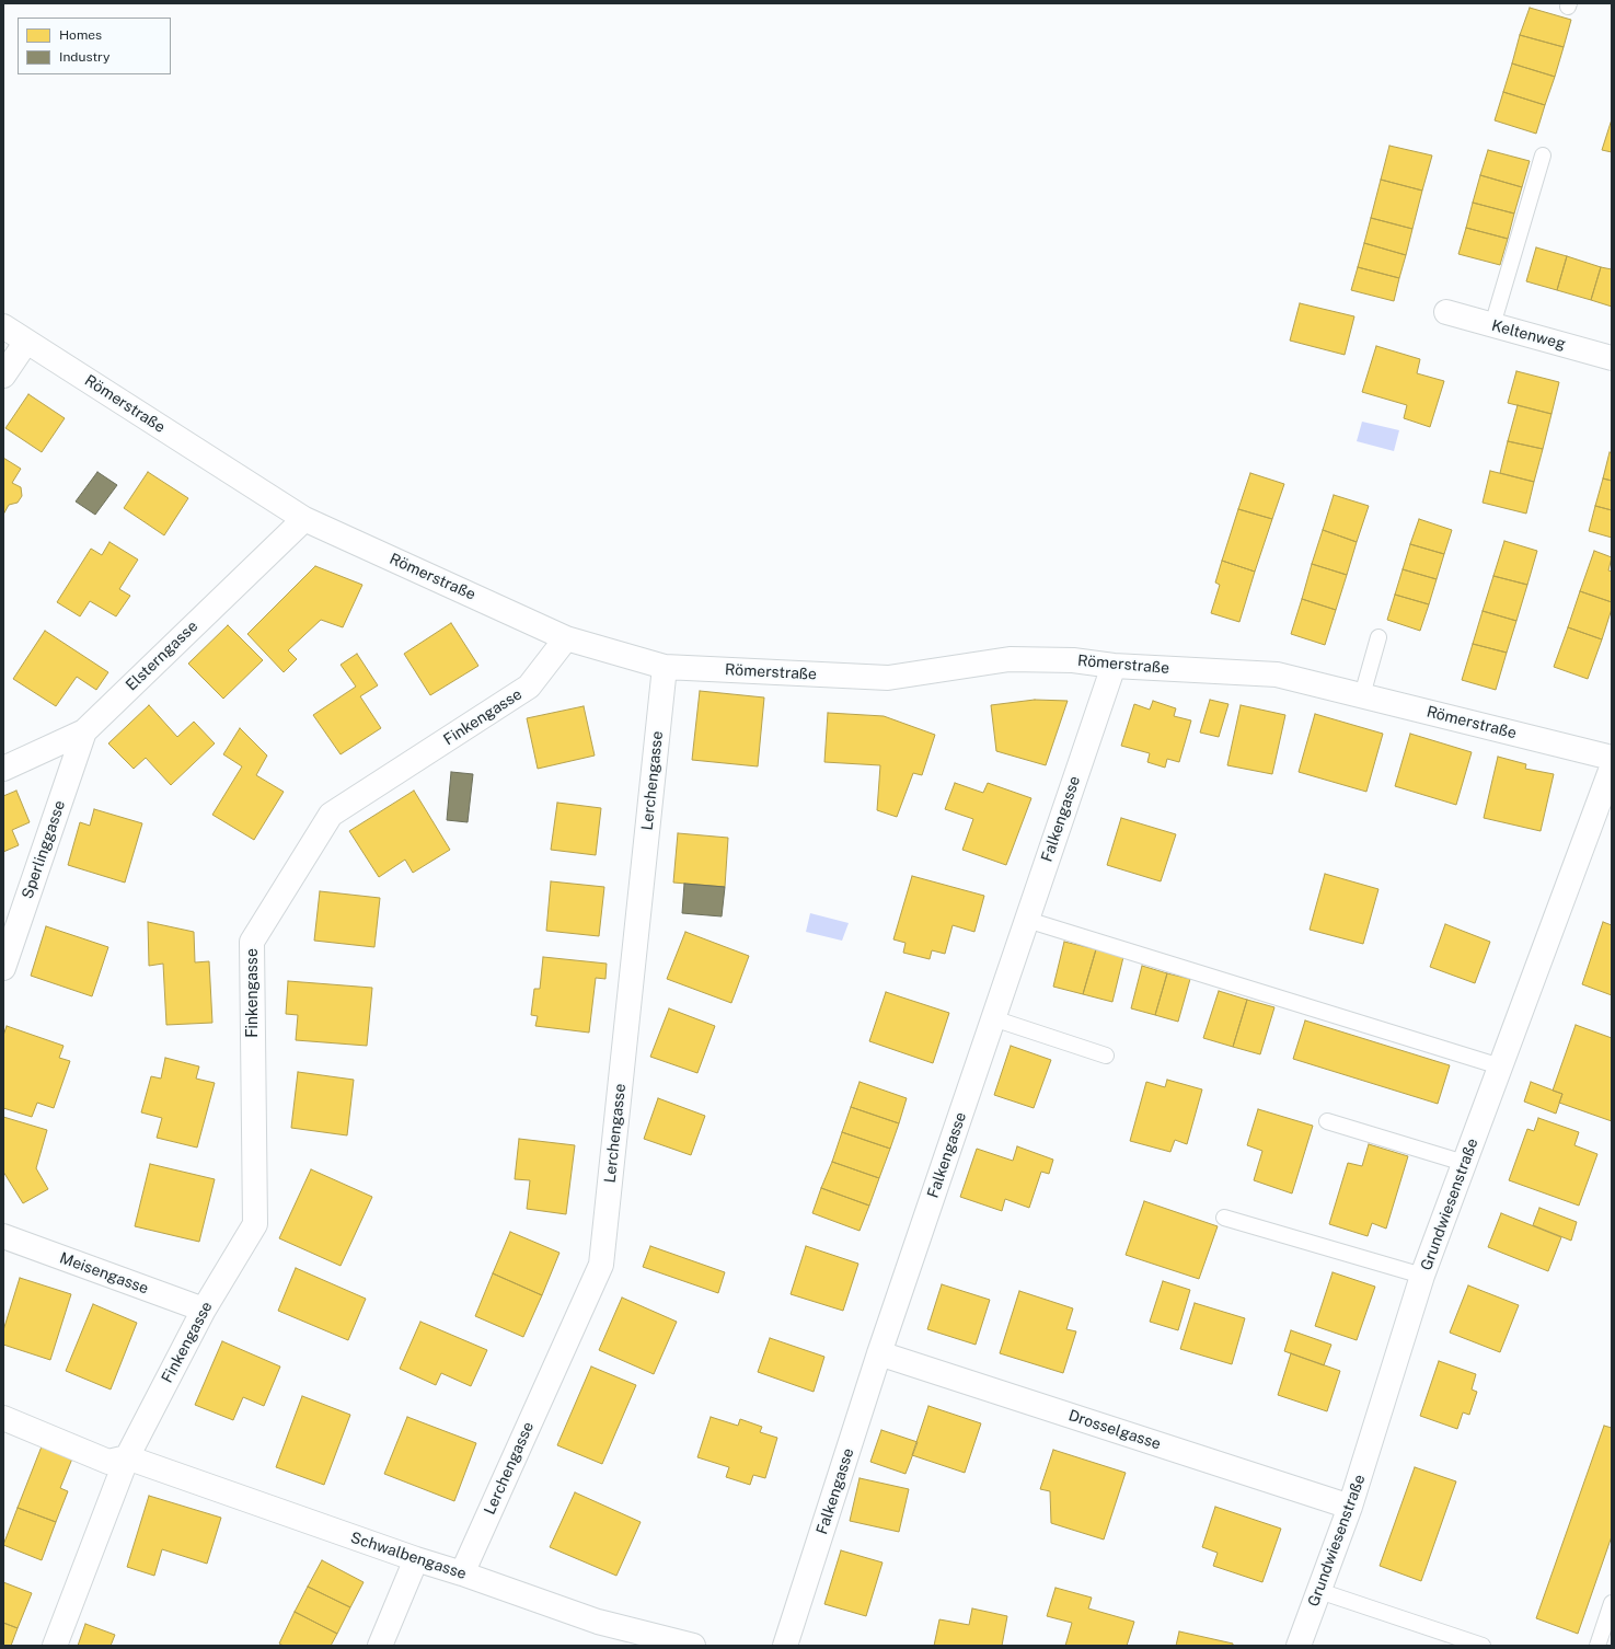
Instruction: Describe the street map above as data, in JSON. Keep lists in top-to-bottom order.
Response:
{
  "streets": {
    "street": [
      "Keltenweg",
      "Römerstraße",
      "Elsterngasse",
      "Finkengasse",
      "Lerchengasse",
      "Falkengasse",
      "Sperlinggasse",
      "Grundwiesenstraße",
      "Meisengasse",
      "Drosselgasse",
      "Schwalbengasse"
    ]
  },
  "crossings": [
    ["Römerstraße", "Elsterngasse"],
    ["Römerstraße", "Finkengasse"],
    ["Römerstraße", "Lerchengasse"],
    ["Römerstraße", "Falkengasse"],
    ["Elsterngasse", "Sperlinggasse"],
    ["Finkengasse", "Meisengasse"],
    ["Finkengasse", "Schwalbengasse"],
    ["Lerchengasse", "Schwalbengasse"],
    ["Falkengasse", "Drosselgasse"],
    ["Grundwiesenstraße", "Drosselgasse"]
  ],
  "legend": ["Homes", "Industry"]
}
